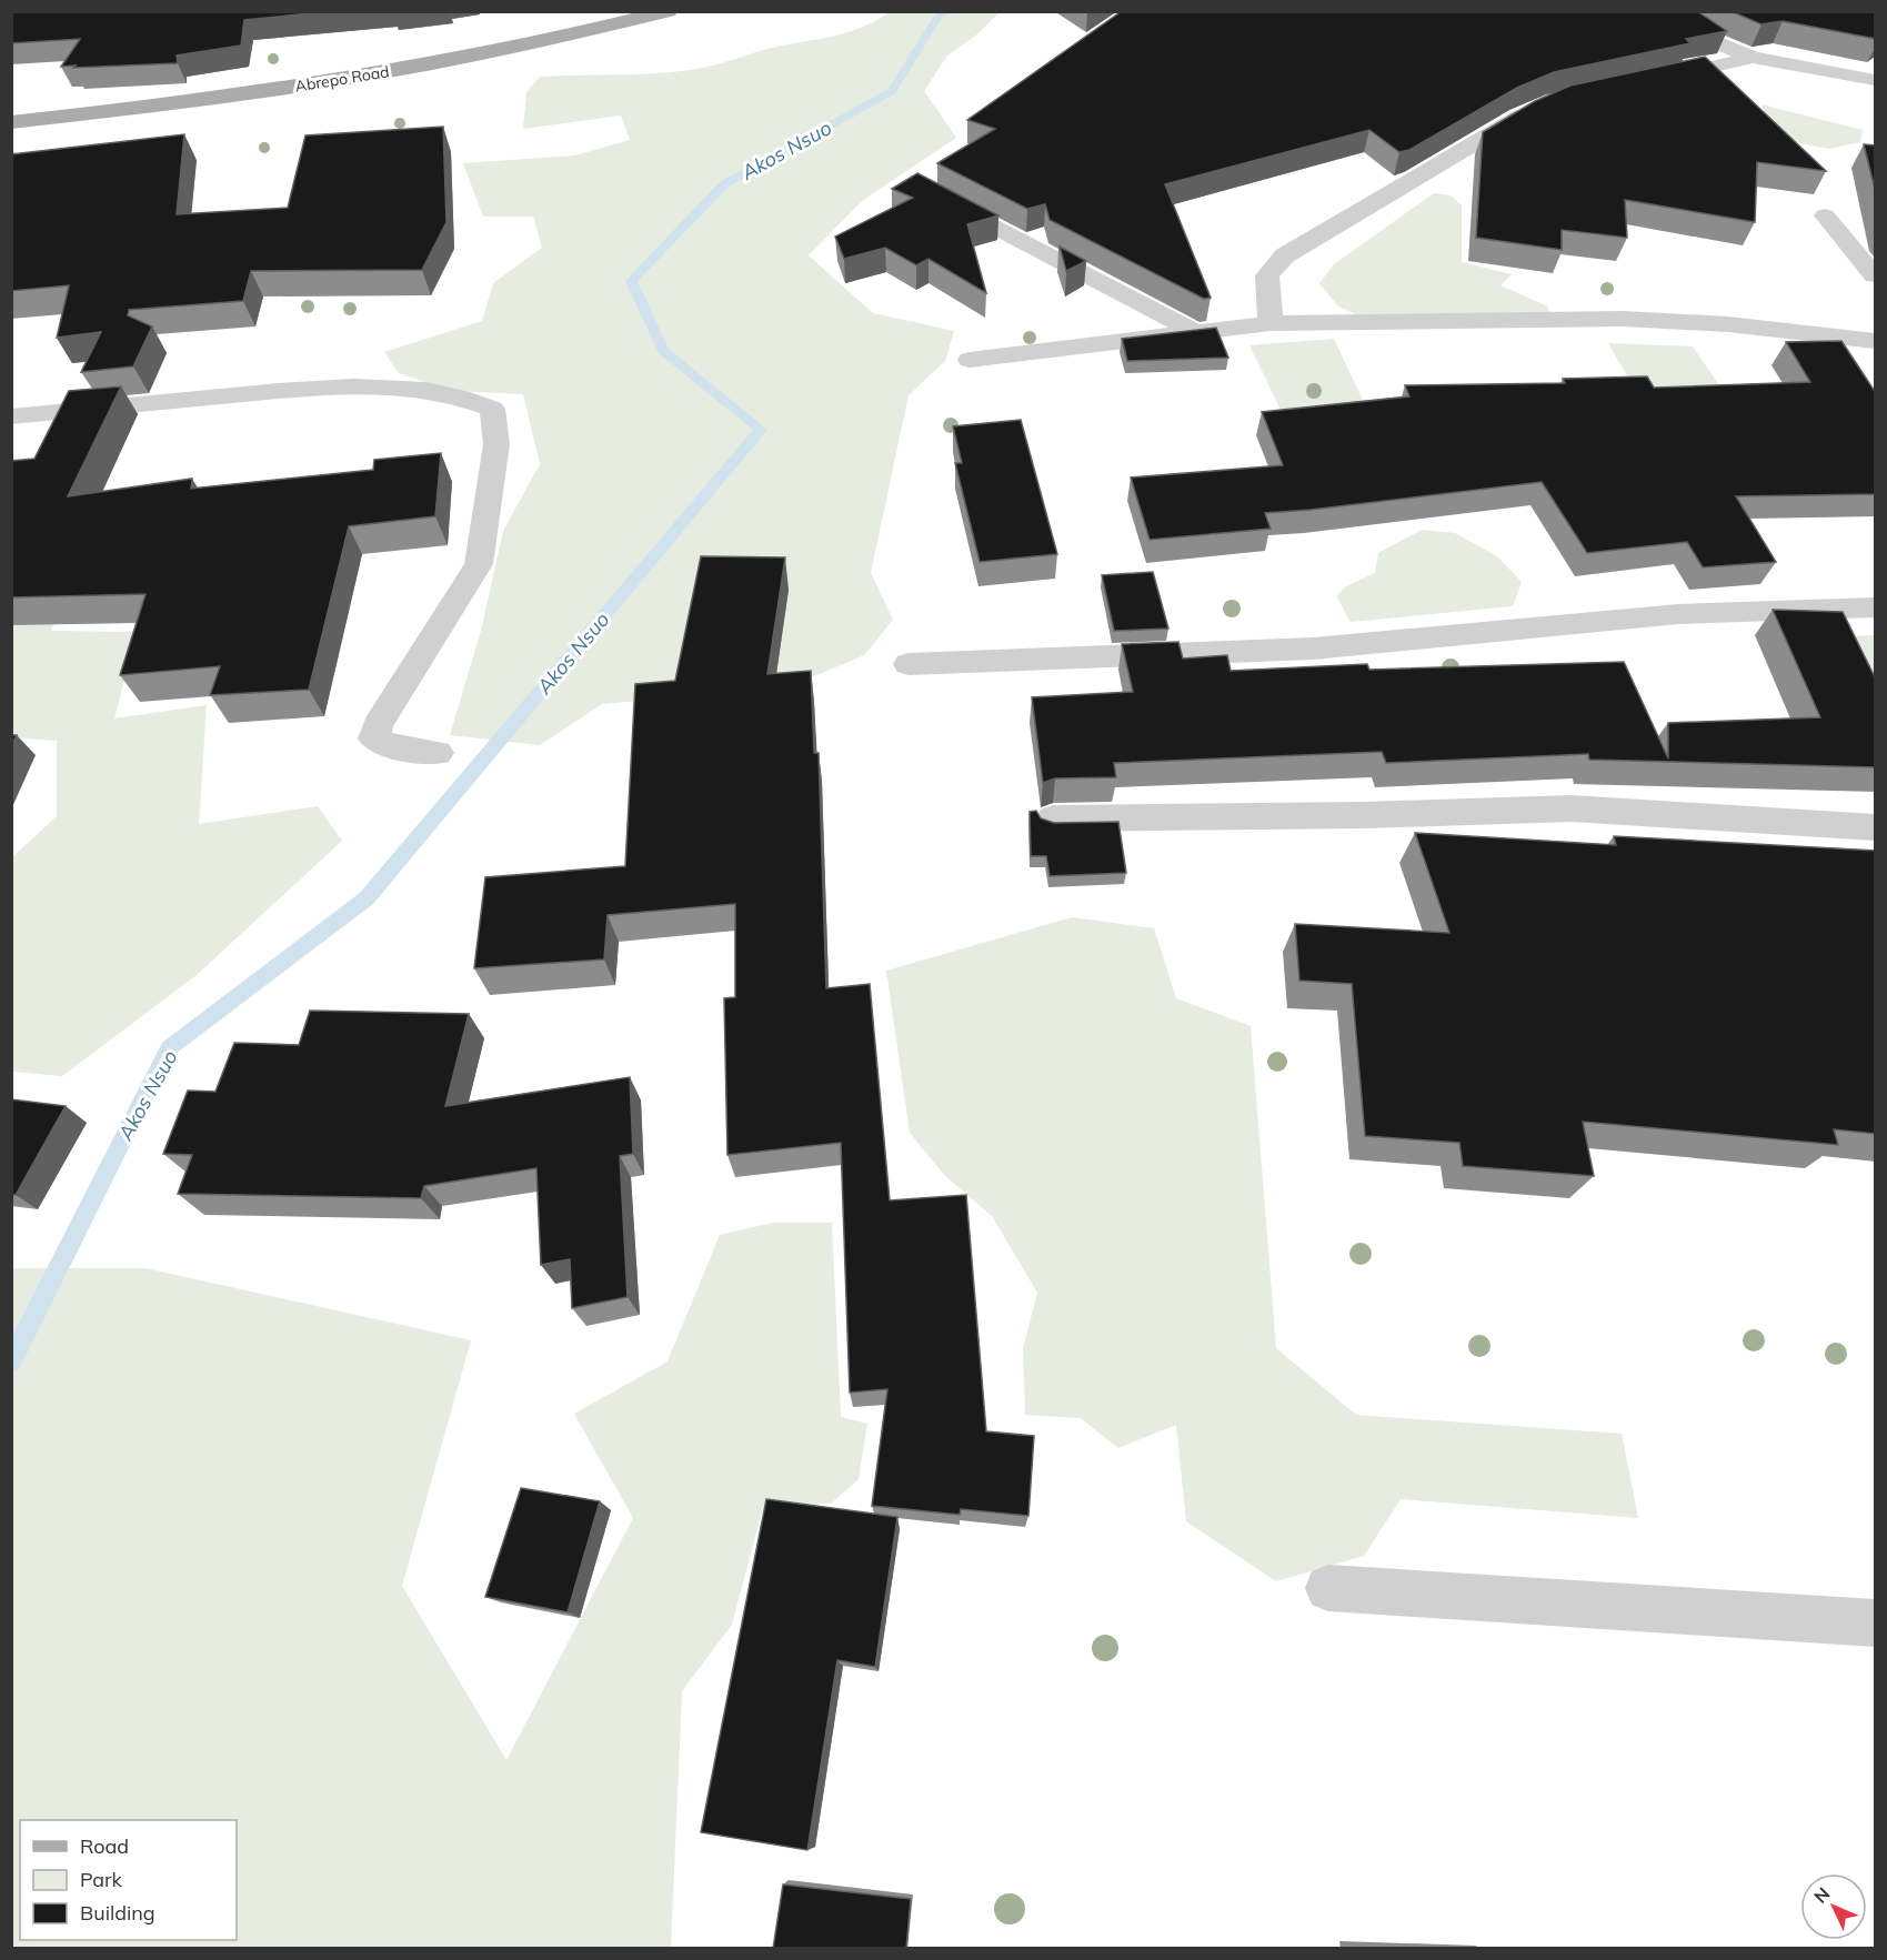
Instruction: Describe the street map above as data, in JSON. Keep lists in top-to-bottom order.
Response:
{
  "streets": {
    "main road": ["Abrepo Road"]
  },
  "water": ["Akos Nsuo"],
  "legend": ["Road", "Park", "Building"],
  "north": "top left"
}
